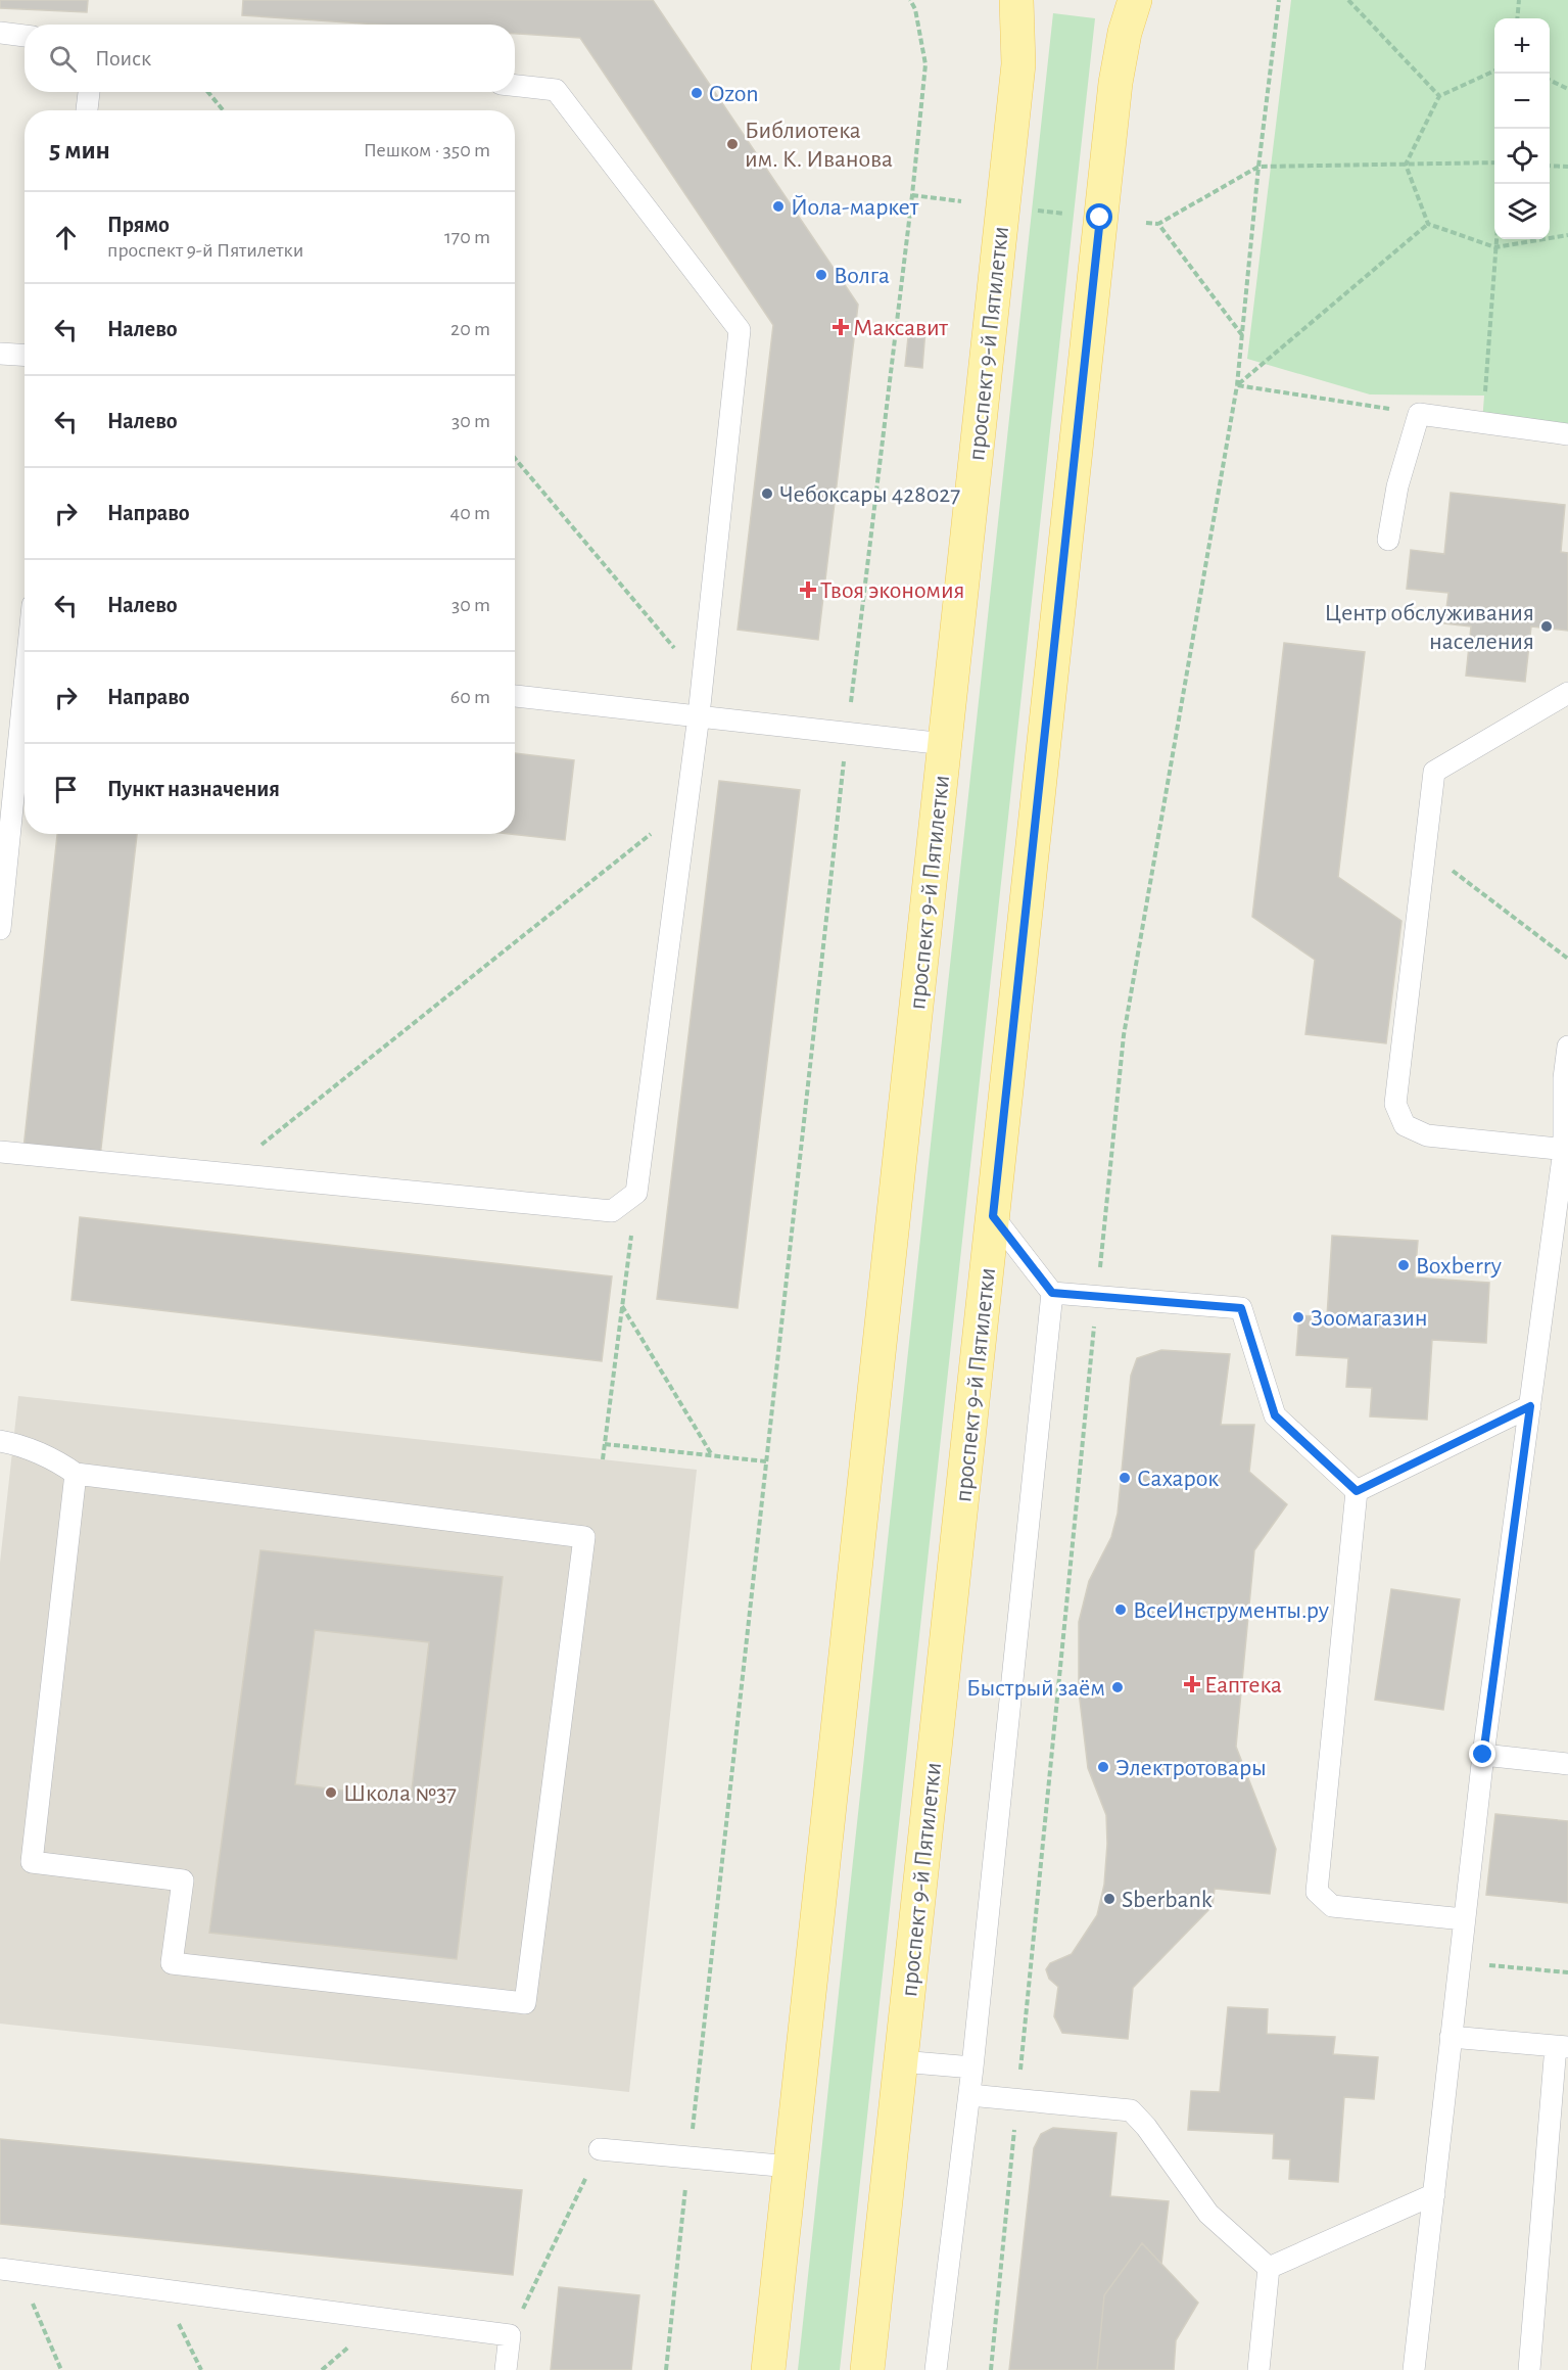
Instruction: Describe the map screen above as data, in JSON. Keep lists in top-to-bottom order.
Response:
{
  "streets": {
    "main road": ["проспект 9-й Пятилетки"]
  },
  "places": {
    "other": [
      "Ozon",
      "Библиотека им. К. Иванова",
      "Йола-маркет",
      "Волга",
      "Чебоксары 428027",
      "Центр обслуживания населения",
      "Boxberry",
      "Зоомагазин",
      "Сахарок",
      "ВсеИнструменты.ру",
      "Быстрый заём",
      "Электротовары",
      "Школа №37",
      "Sberbank"
    ],
    "health": ["Максавит", "Твоя экономия", "Еаптека"]
  },
  "page": {
    "map_buttons": ["+", "−"],
    "search": "Поиск",
    "heading": ["5 мин", "Пешком · 350 m"],
    "list": [
      ["Прямо", "проспект 9-й Пятилетки", "170 m"],
      ["Налево", "20 m"],
      ["Налево", "30 m"],
      ["Направо", "40 m"],
      ["Налево", "30 m"],
      ["Направо", "60 m"],
      "Пункт назначения"
    ]
  }
}
